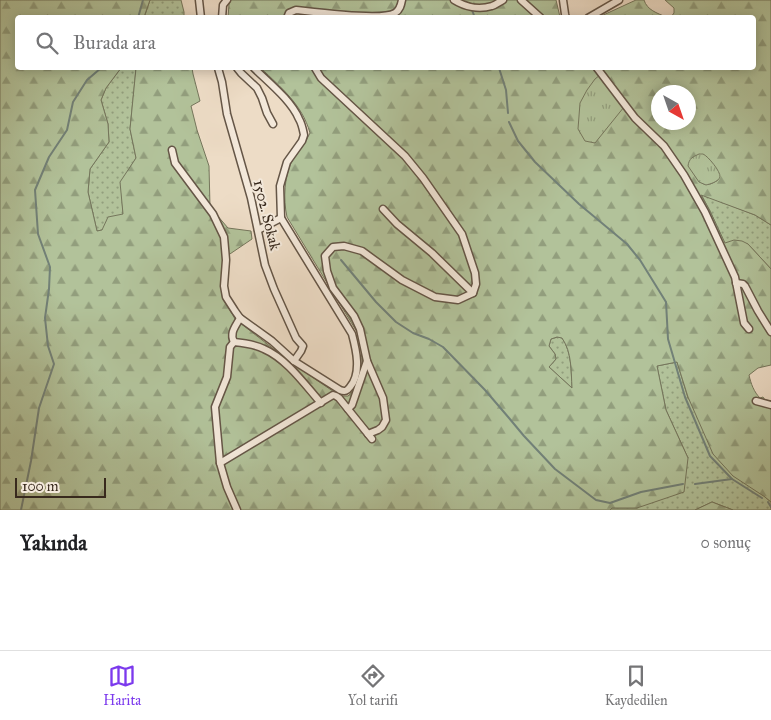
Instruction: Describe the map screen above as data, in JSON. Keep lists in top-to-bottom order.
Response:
{
  "streets": {
    "street": ["1502. Sokak"]
  },
  "scale_bar": "100 m",
  "north": "bottom right",
  "page": {
    "search": "Burada ara",
    "scale": "100 m",
    "heading": ["Yakında", "0 sonuç"],
    "nav": ["Harita", "Yol tarifi", "Kaydedilen"]
  }
}
